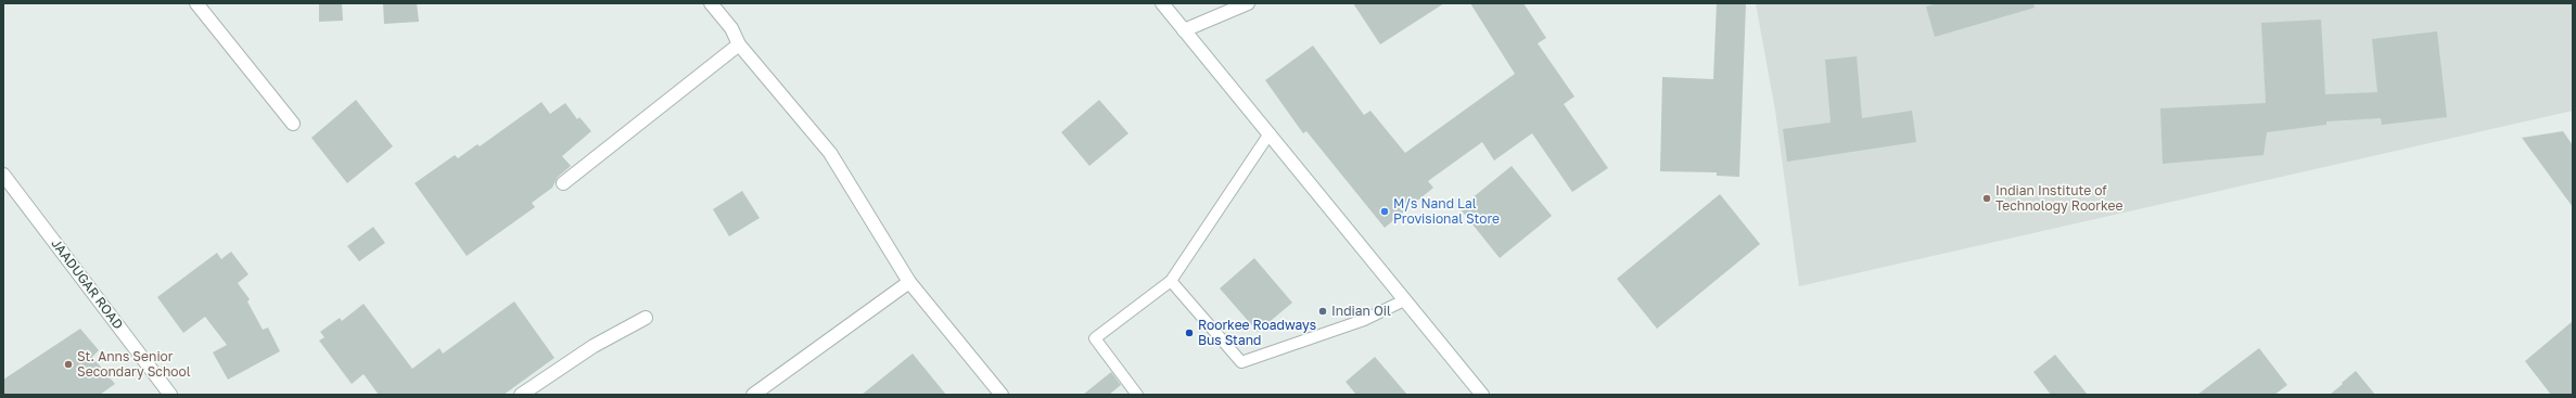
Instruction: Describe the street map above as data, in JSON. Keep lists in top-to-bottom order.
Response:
{
  "streets": {
    "street": ["JAADUGAR ROAD"]
  },
  "places": [
    "Indian Institute of Technology Roorkee",
    "M/s Nand Lal Provisional Store",
    "Indian Oil",
    "Roorkee Roadways Bus Stand",
    "St. Anns Senior Secondary School"
  ]
}
